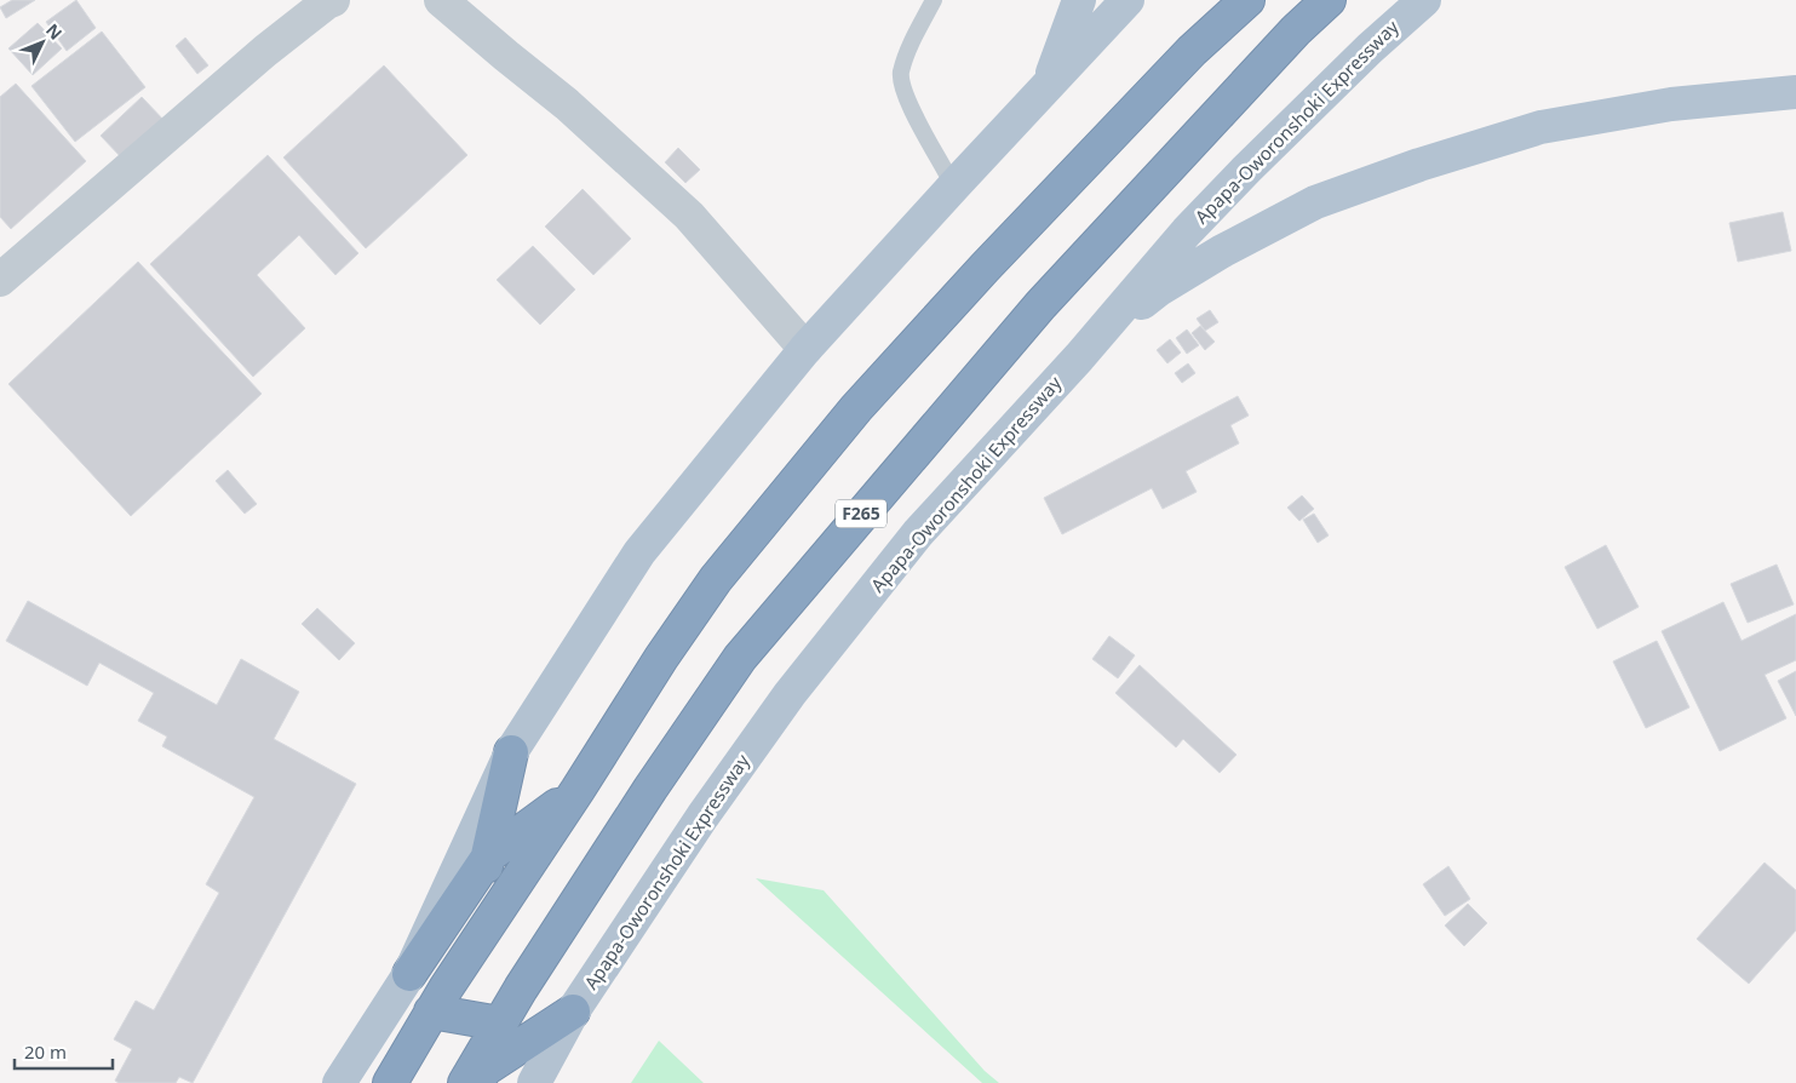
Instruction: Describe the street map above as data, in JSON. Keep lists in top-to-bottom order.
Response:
{
  "streets": {
    "highway": ["F265"],
    "main road": ["Apapa-Oworonshoki Expressway"]
  },
  "scale_bar": "20 m",
  "north": "top right"
}
